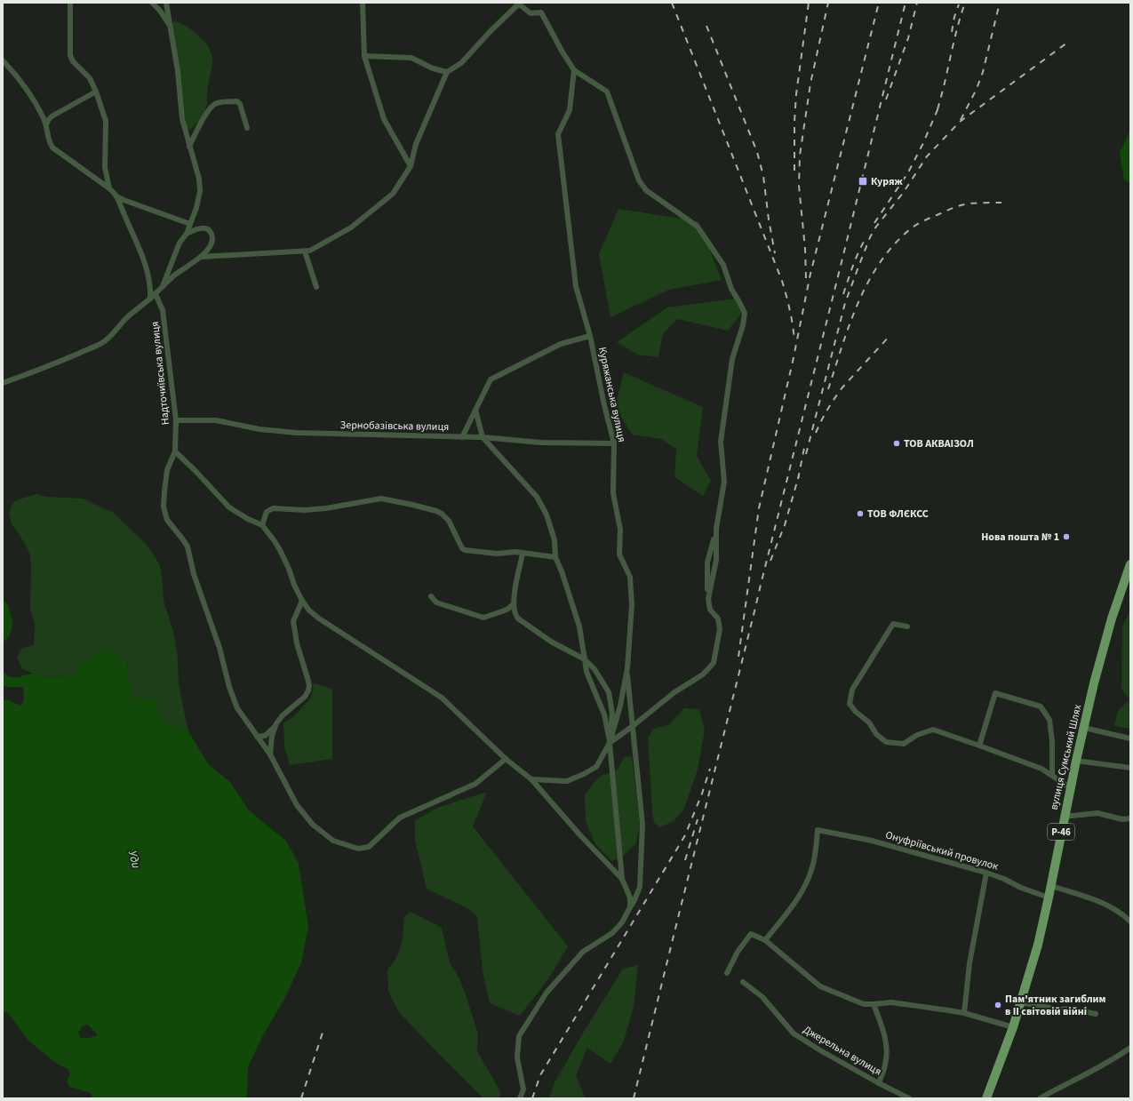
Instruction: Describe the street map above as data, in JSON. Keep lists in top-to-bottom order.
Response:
{
  "streets": {
    "main road": ["вулиця Сумський Шлях", "Р-46"],
    "street": [
      "Надточиївська вулиця",
      "Куряжанська вулиця",
      "Зернобазівська вулиця",
      "Онуфріївський провулок",
      "Джерельна вулиця"
    ]
  },
  "crossings": [
    ["Надточиївська вулиця", "Зернобазівська вулиця"],
    ["Куряжанська вулиця", "Зернобазівська вулиця"],
    ["вулиця Сумський Шлях", "Онуфріївський провулок"]
  ],
  "water": ["Уди"],
  "places": {
    "transit": ["Куряж"],
    "other": [
      "ТОВ АКВАІЗОЛ",
      "ТОВ ФЛЄКСС",
      "Нова пошта № 1",
      "Пам'ятник загиблим в II світовій війні"
    ]
  }
}
